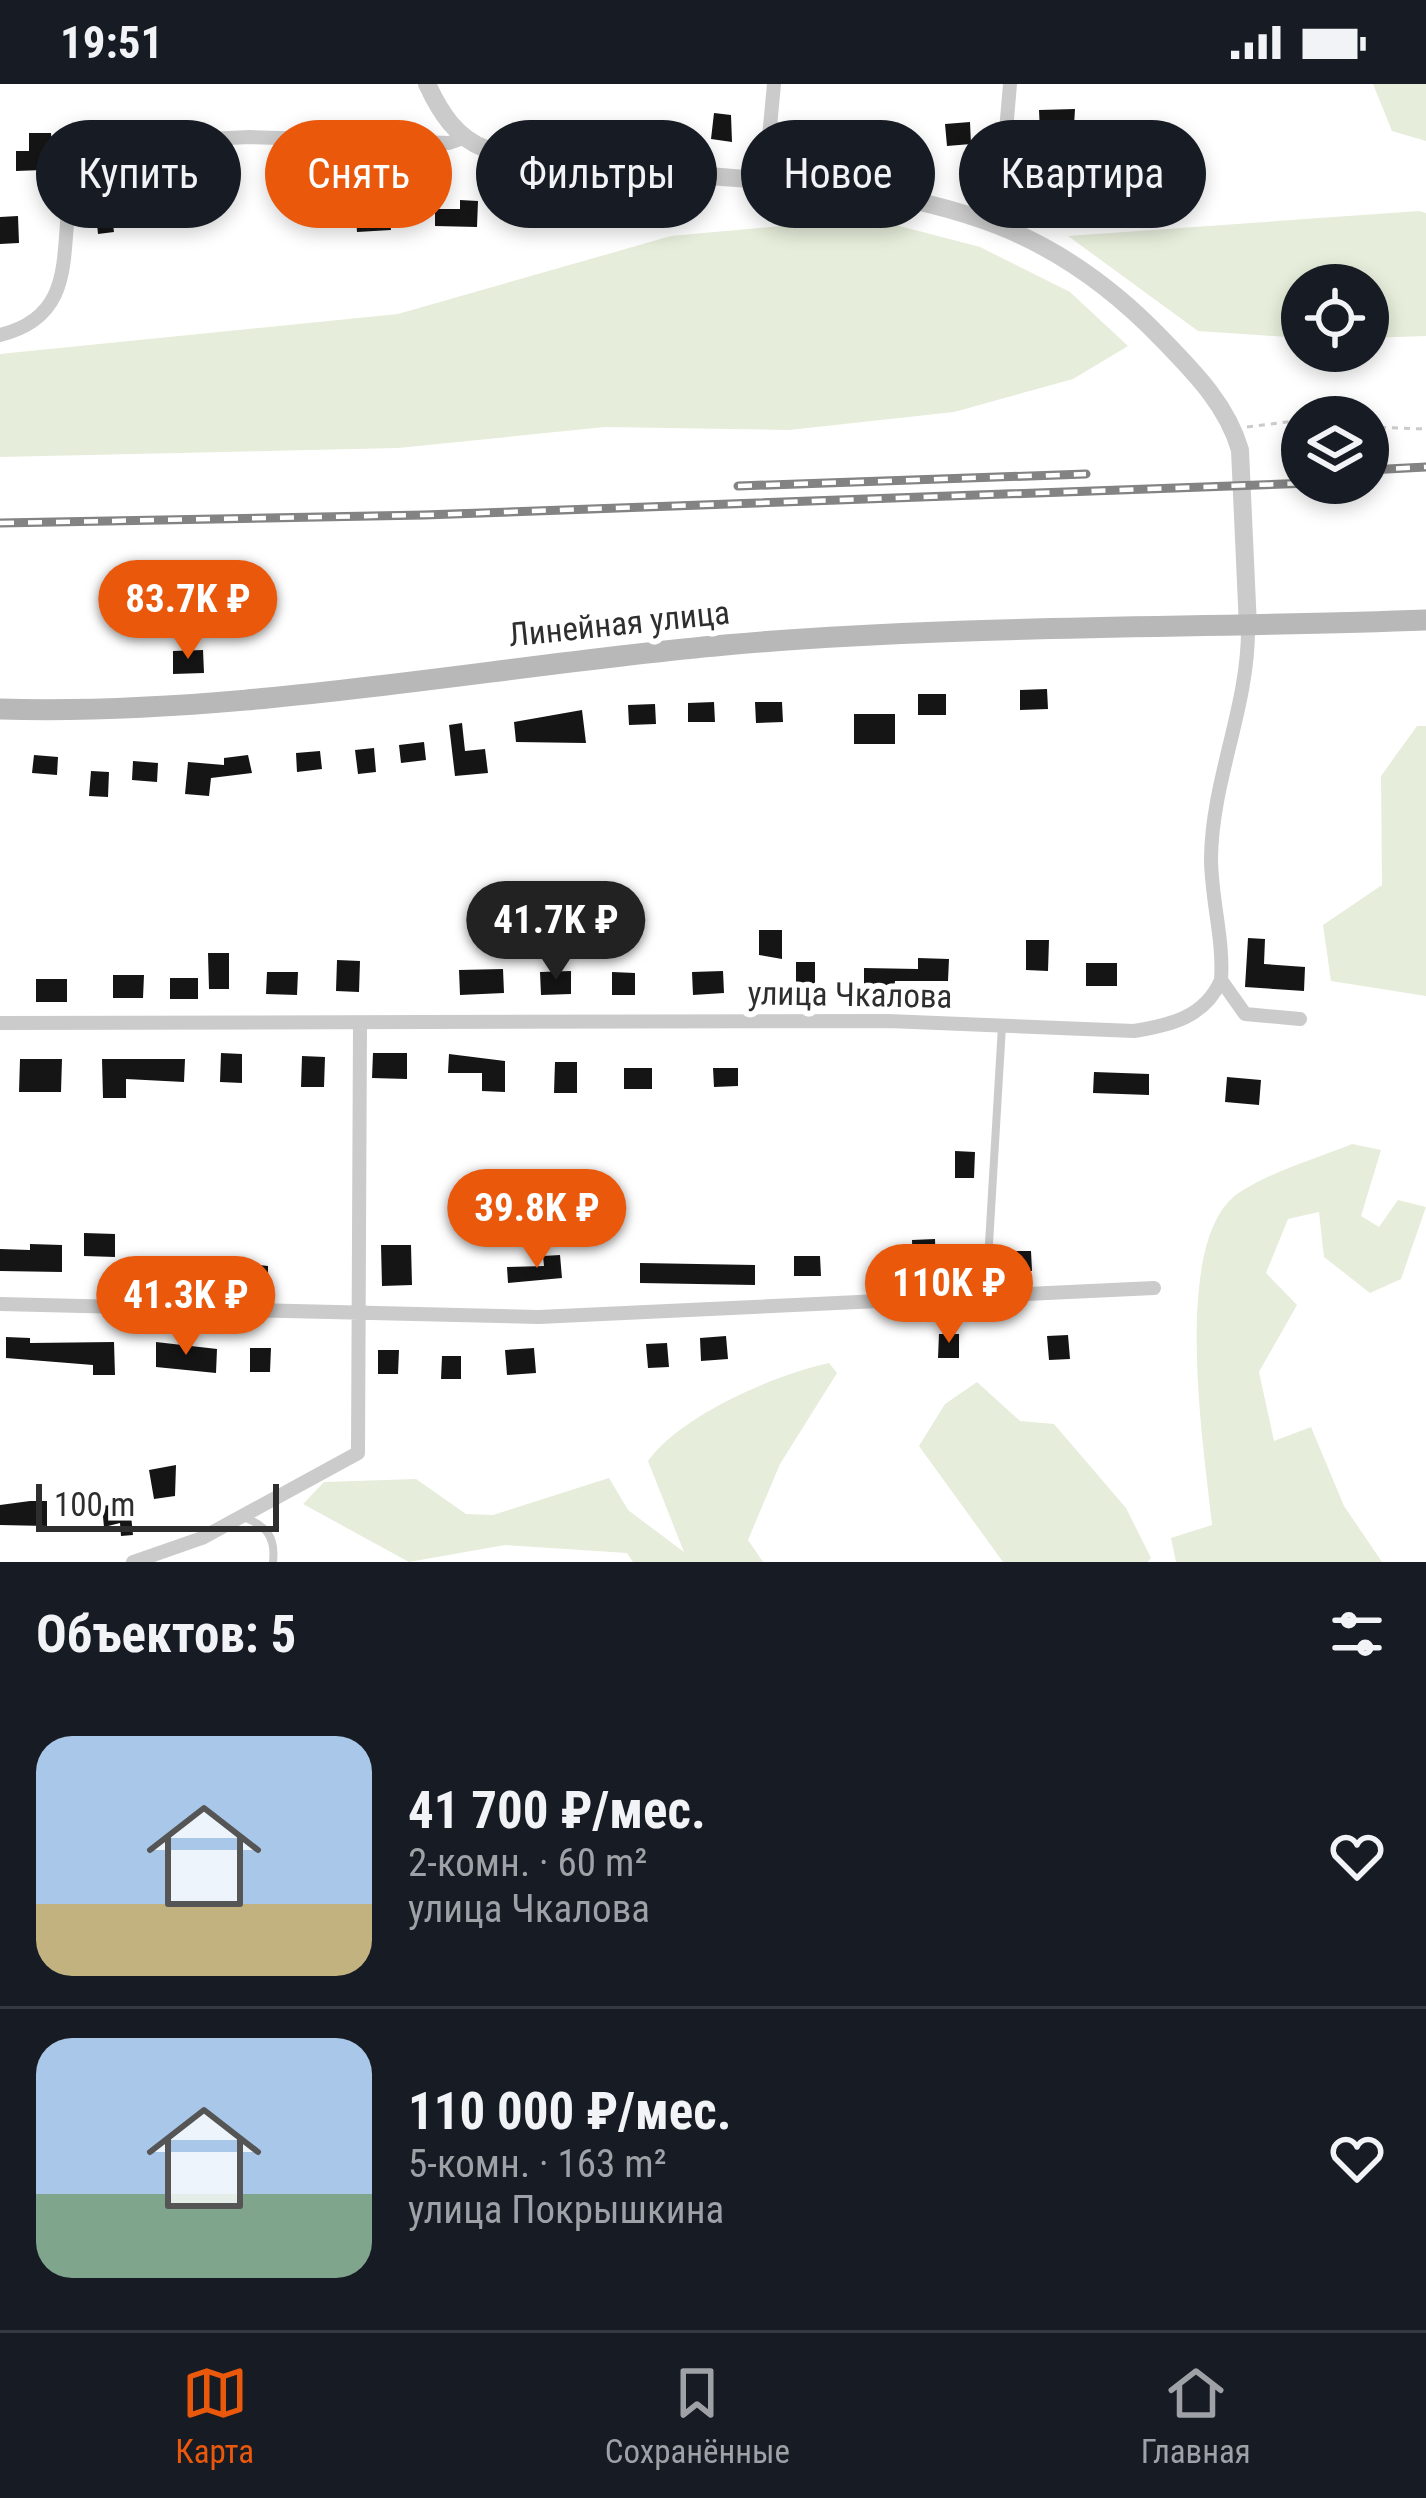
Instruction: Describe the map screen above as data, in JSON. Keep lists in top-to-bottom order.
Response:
{
  "streets": {
    "main road": ["Линейная улица"],
    "street": ["улица Чкалова"]
  },
  "scale_bar": "100 m",
  "page": {
    "status": "19:51",
    "chip": [
      "Купить",
      "Снять",
      "Фильтры",
      "Новое",
      "Квартира"
    ],
    "price": [
      "83.7K ₽",
      "41.7K ₽",
      "39.8K ₽",
      "110K ₽",
      "41.3K ₽"
    ],
    "scale": "100 m",
    "heading": "Объектов: 5",
    "list": [
      {
        "name": "41 700 ₽/мес.",
        "note": "2-комн. · 60 m² · улица Чкалова"
      },
      {
        "name": "110 000 ₽/мес.",
        "note": "5-комн. · 163 m² · улица Покрышкина"
      }
    ],
    "tabs": ["Карта", "Сохранённые", "Главная"]
  }
}
